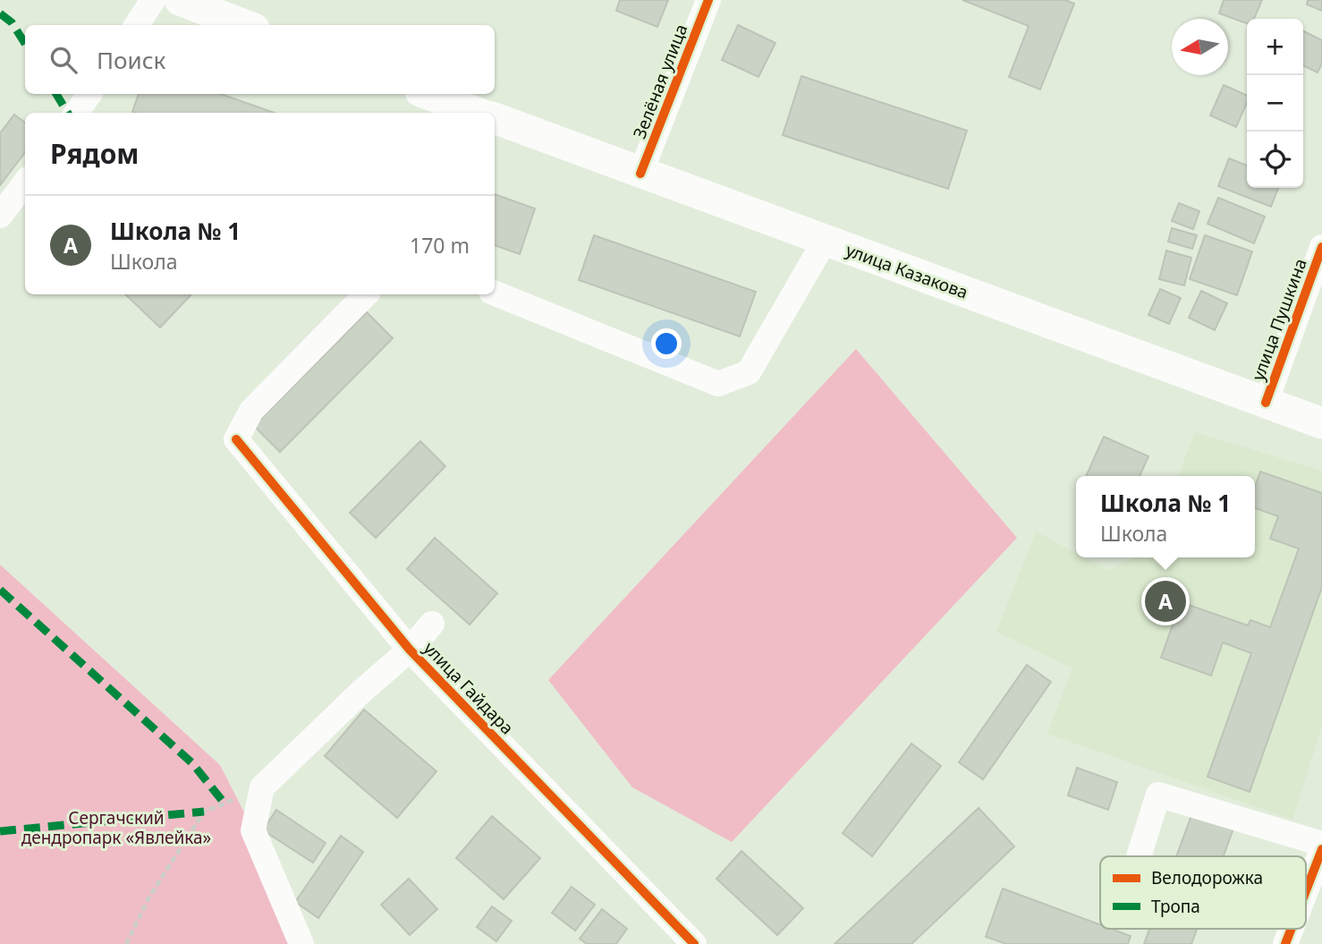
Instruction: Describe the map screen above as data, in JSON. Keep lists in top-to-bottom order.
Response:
{
  "streets": {
    "main road": ["улица Казакова"],
    "street": ["Зелёная улица", "улица Пушкина", "улица Гайдара"]
  },
  "crossings": [
    ["Зелёная улица", "улица Казакова"],
    ["улица Казакова", "улица Пушкина"]
  ],
  "parks": ["Сергачский дендропарк «Явлейка»"],
  "legend": ["Велодорожка", "Тропа"],
  "north": "left",
  "page": {
    "map_buttons": ["+", "−"],
    "search": "Поиск",
    "heading": "Рядом",
    "list": [
      {
        "mark": "A",
        "name": "Школа № 1",
        "note": "Школа",
        "value": "170 m"
      }
    ],
    "popup": ["Школа № 1", "Школа"],
    "pins": "A"
  }
}
